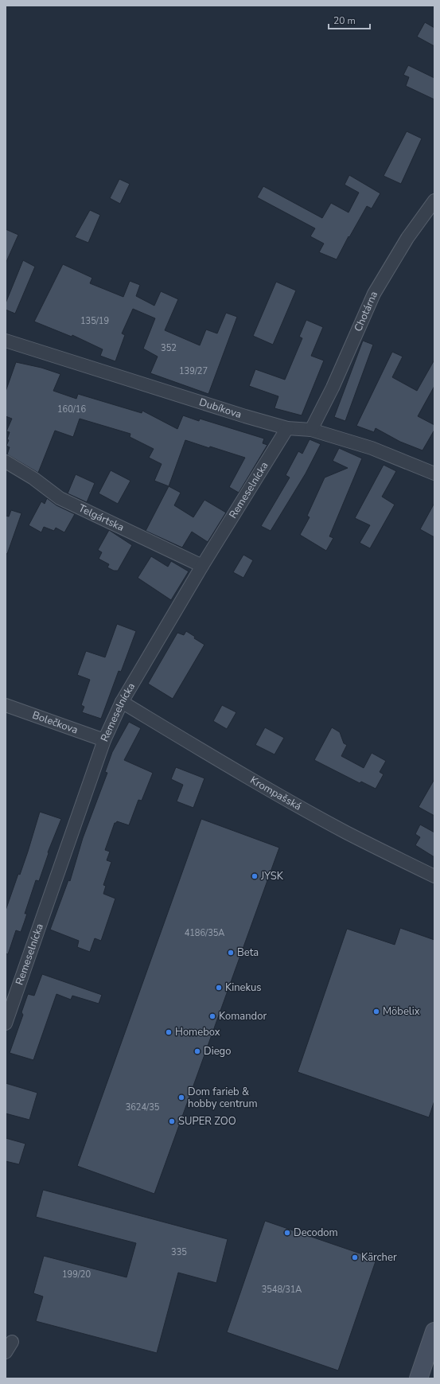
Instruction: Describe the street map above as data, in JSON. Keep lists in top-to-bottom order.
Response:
{
  "streets": {
    "street": [
      "Chotárna",
      "Dubíkova",
      "Remeselnícka",
      "Telgártska",
      "Bolečkova",
      "Krompašská"
    ]
  },
  "crossings": [
    ["Chotárna", "Dubíkova"],
    ["Dubíkova", "Remeselnícka"],
    ["Remeselnícka", "Telgártska"],
    ["Remeselnícka", "Bolečkova"],
    ["Remeselnícka", "Krompašská"]
  ],
  "places": [
    "JYSK",
    "Beta",
    "Kinekus",
    "Möbelix",
    "Komandor",
    "Homebox",
    "Diego",
    "Dom farieb & hobby centrum",
    "SUPER ZOO",
    "Decodom",
    "Kärcher"
  ],
  "house_numbers": [
    "135/19",
    "352",
    "139/27",
    "160/16",
    "4186/35A",
    "3624/35",
    "335",
    "199/20",
    "3548/31A"
  ],
  "scale_bar": "20 m"
}
